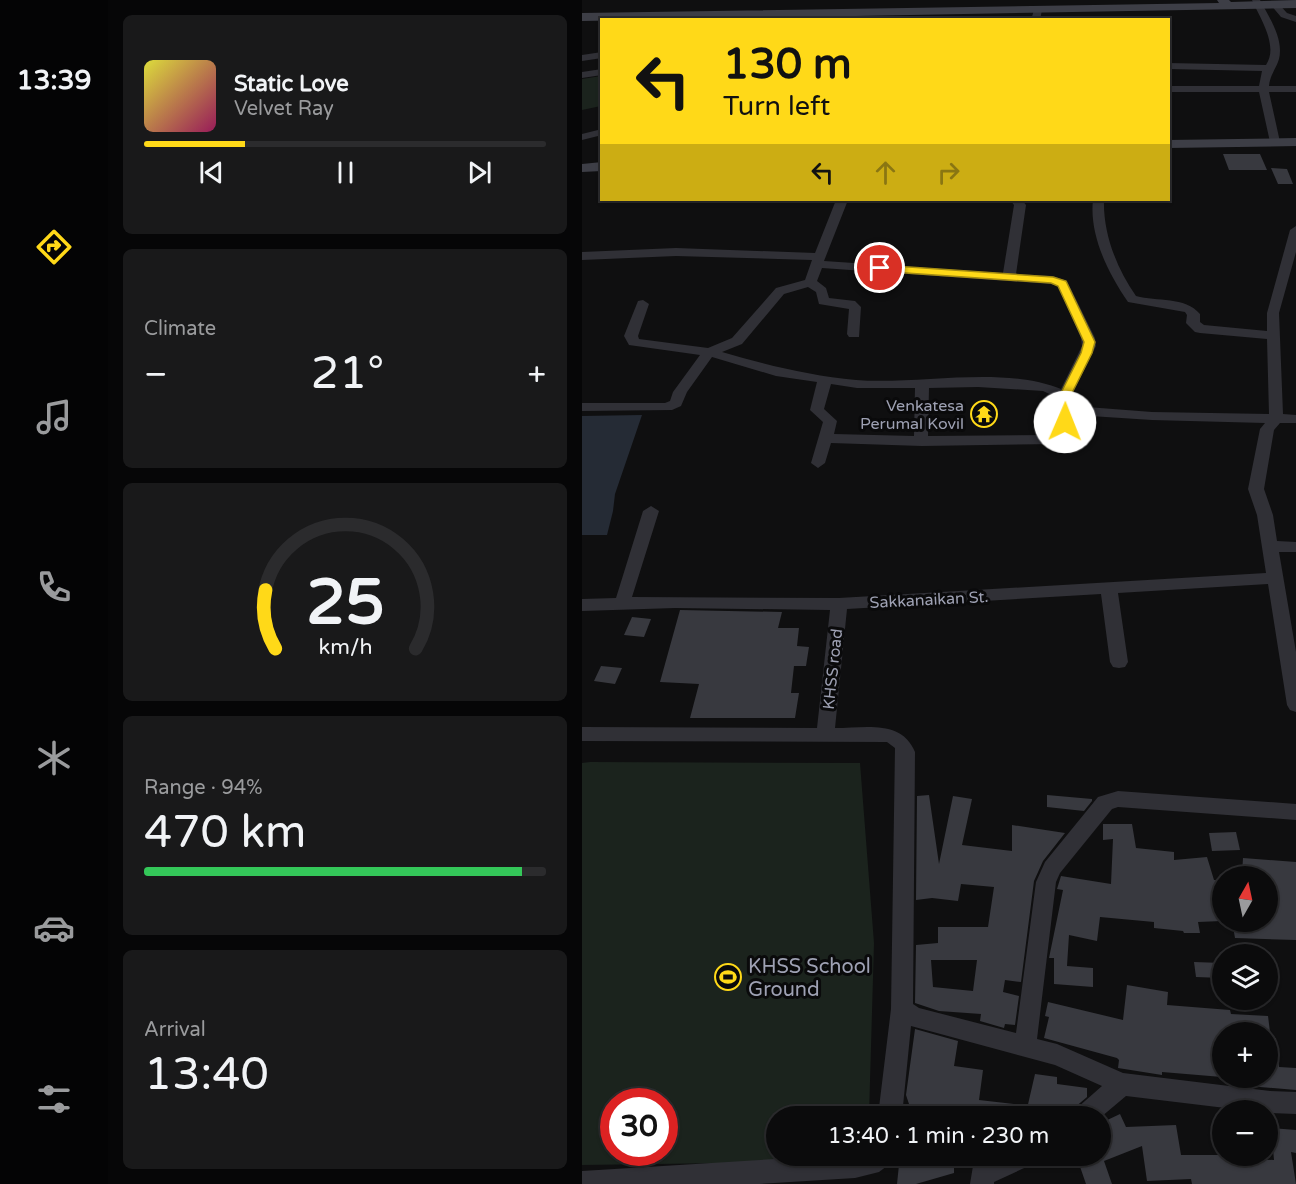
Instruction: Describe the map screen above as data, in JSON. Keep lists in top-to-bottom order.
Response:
{
  "streets": {
    "street": ["Sakkanaikan St.", "KHSS road"]
  },
  "crossings": [
    ["Sakkanaikan St.", "KHSS road"]
  ],
  "places": {
    "temple": ["Venkatesa Perumal Kovil"],
    "sports": ["KHSS School Ground"]
  },
  "north": "top",
  "page": {
    "tabs": "13:39",
    "turn": ["130 m", "Turn left"],
    "song": ["Static Love", "Velvet Ray"],
    "tile": [
      "Climate",
      ["Range · 94%", "470 km"],
      ["Arrival", "13:40"]
    ],
    "heat": ["−", "21°", "+"],
    "map_buttons": ["+", "−"],
    "limit": "30",
    "trip": "13:40 · 1 min · 230 m",
    "gauge": ["25", "km/h"]
  }
}
